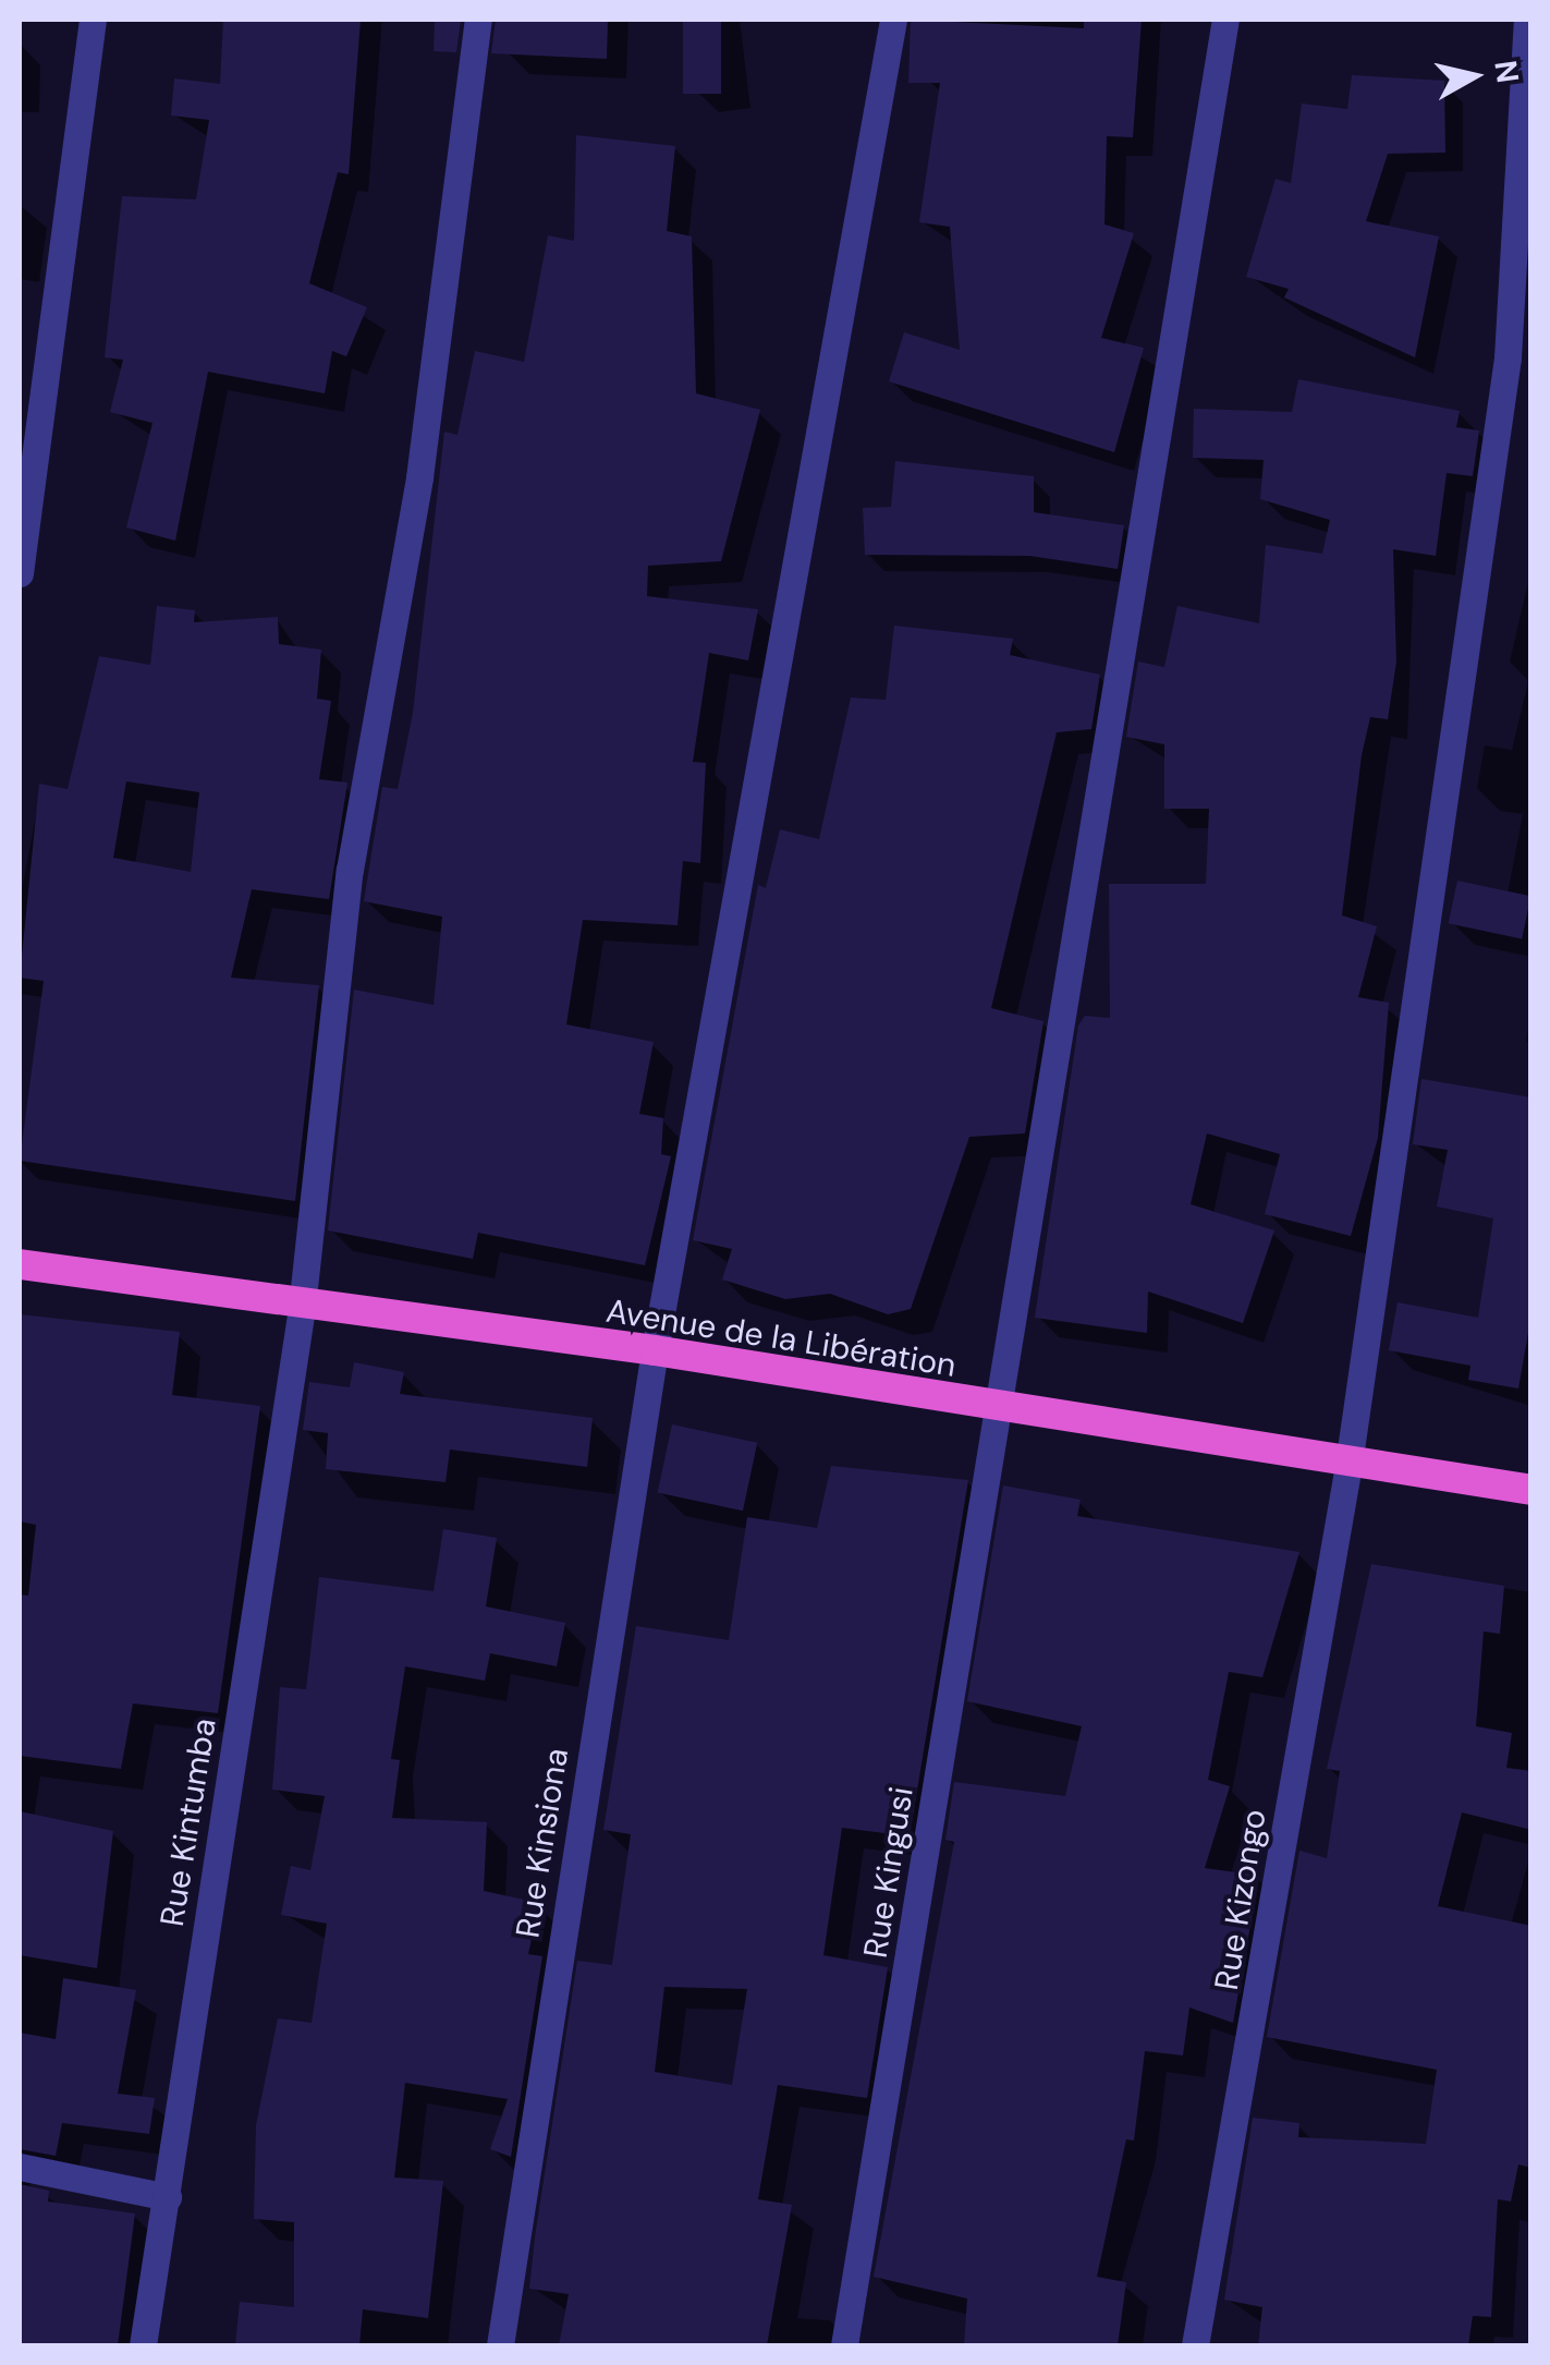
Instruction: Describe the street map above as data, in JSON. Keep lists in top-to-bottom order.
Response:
{
  "streets": {
    "highway": ["Avenue de la Libération"],
    "street": [
      "Rue Kintumba",
      "Rue Kinsiona",
      "Rue Kingusi",
      "Rue Kizongo"
    ]
  },
  "crossings": [
    ["Avenue de la Libération", "Rue Kintumba"],
    ["Avenue de la Libération", "Rue Kinsiona"],
    ["Avenue de la Libération", "Rue Kingusi"],
    ["Avenue de la Libération", "Rue Kizongo"]
  ],
  "north": "right"
}
